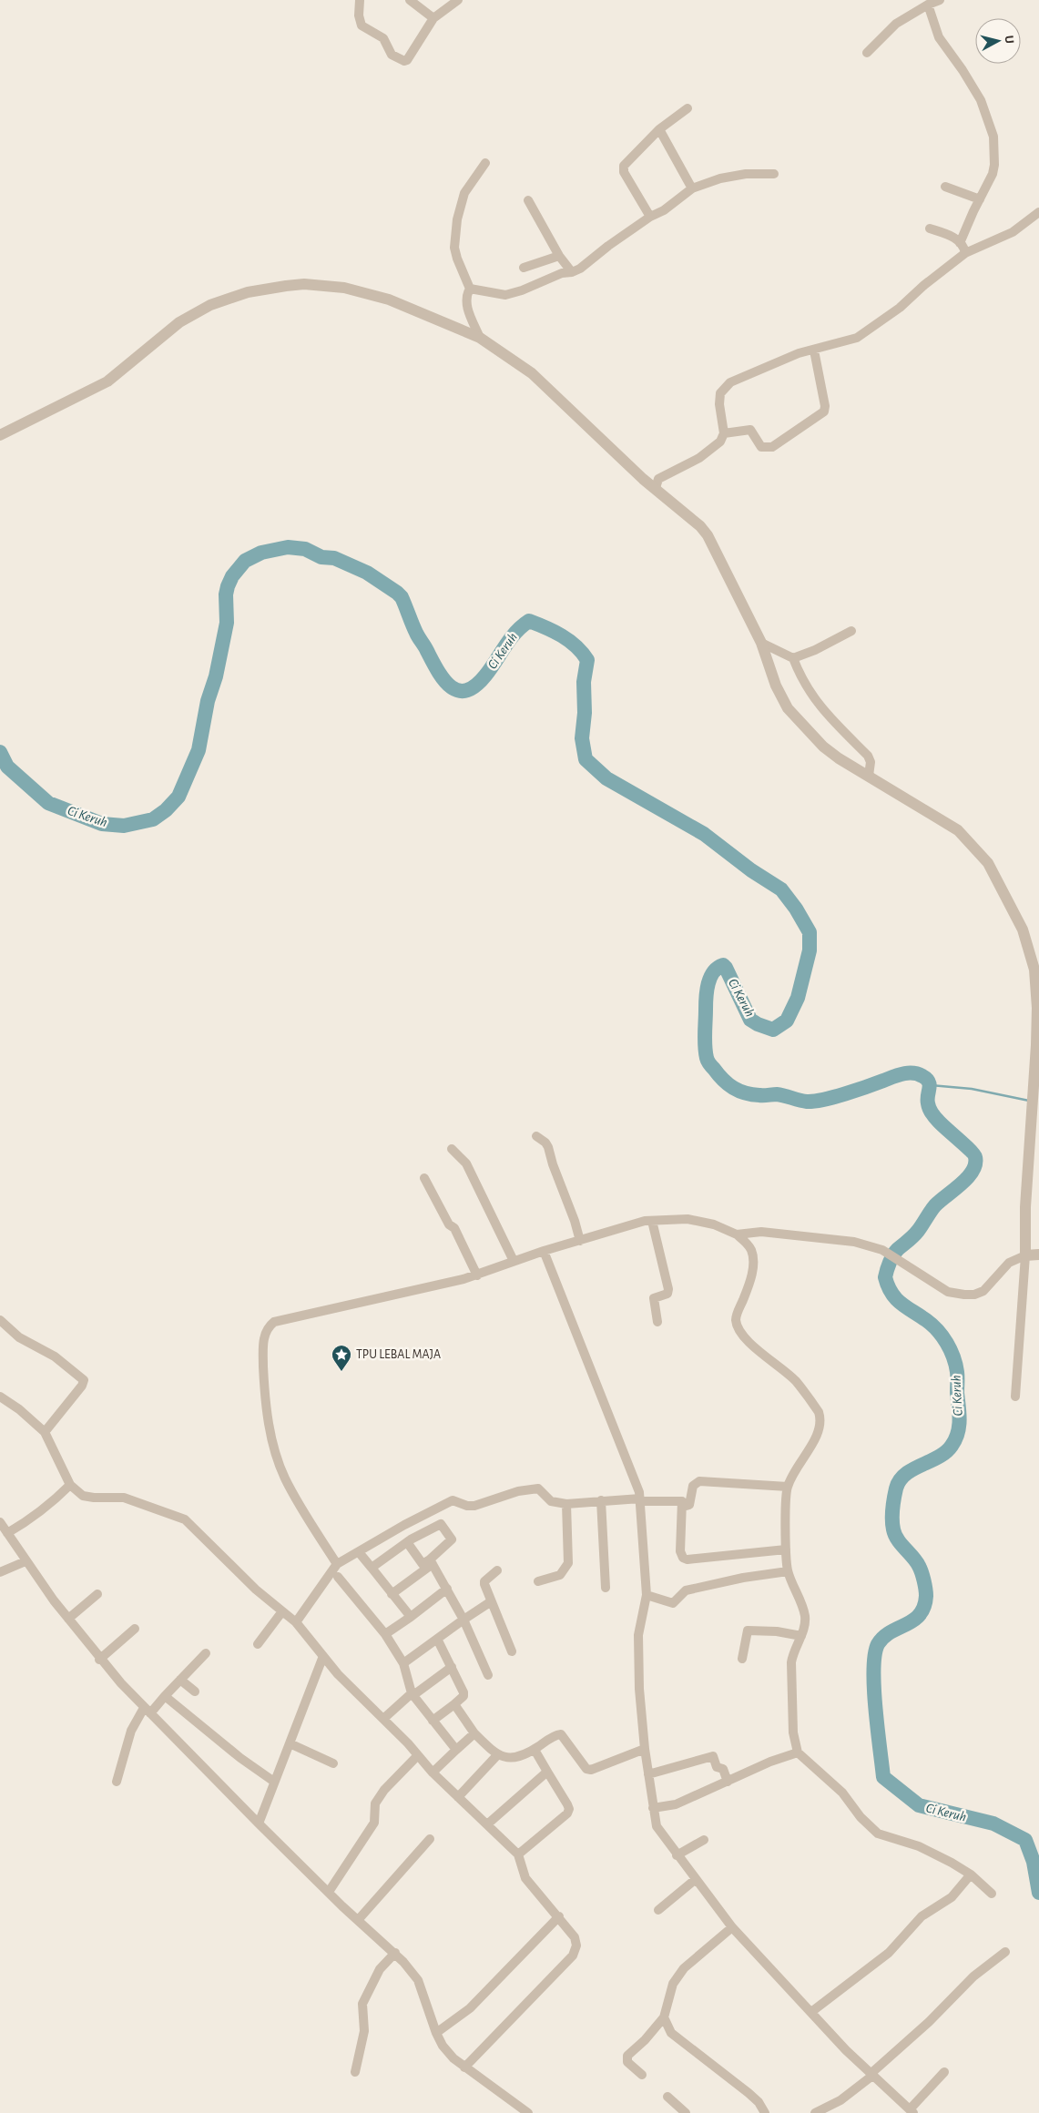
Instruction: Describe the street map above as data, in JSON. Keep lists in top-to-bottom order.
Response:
{
  "water": ["Ci Keruh"],
  "places": {
    "place": ["TPU LEBAL MAJA"]
  },
  "north": "right"
}
